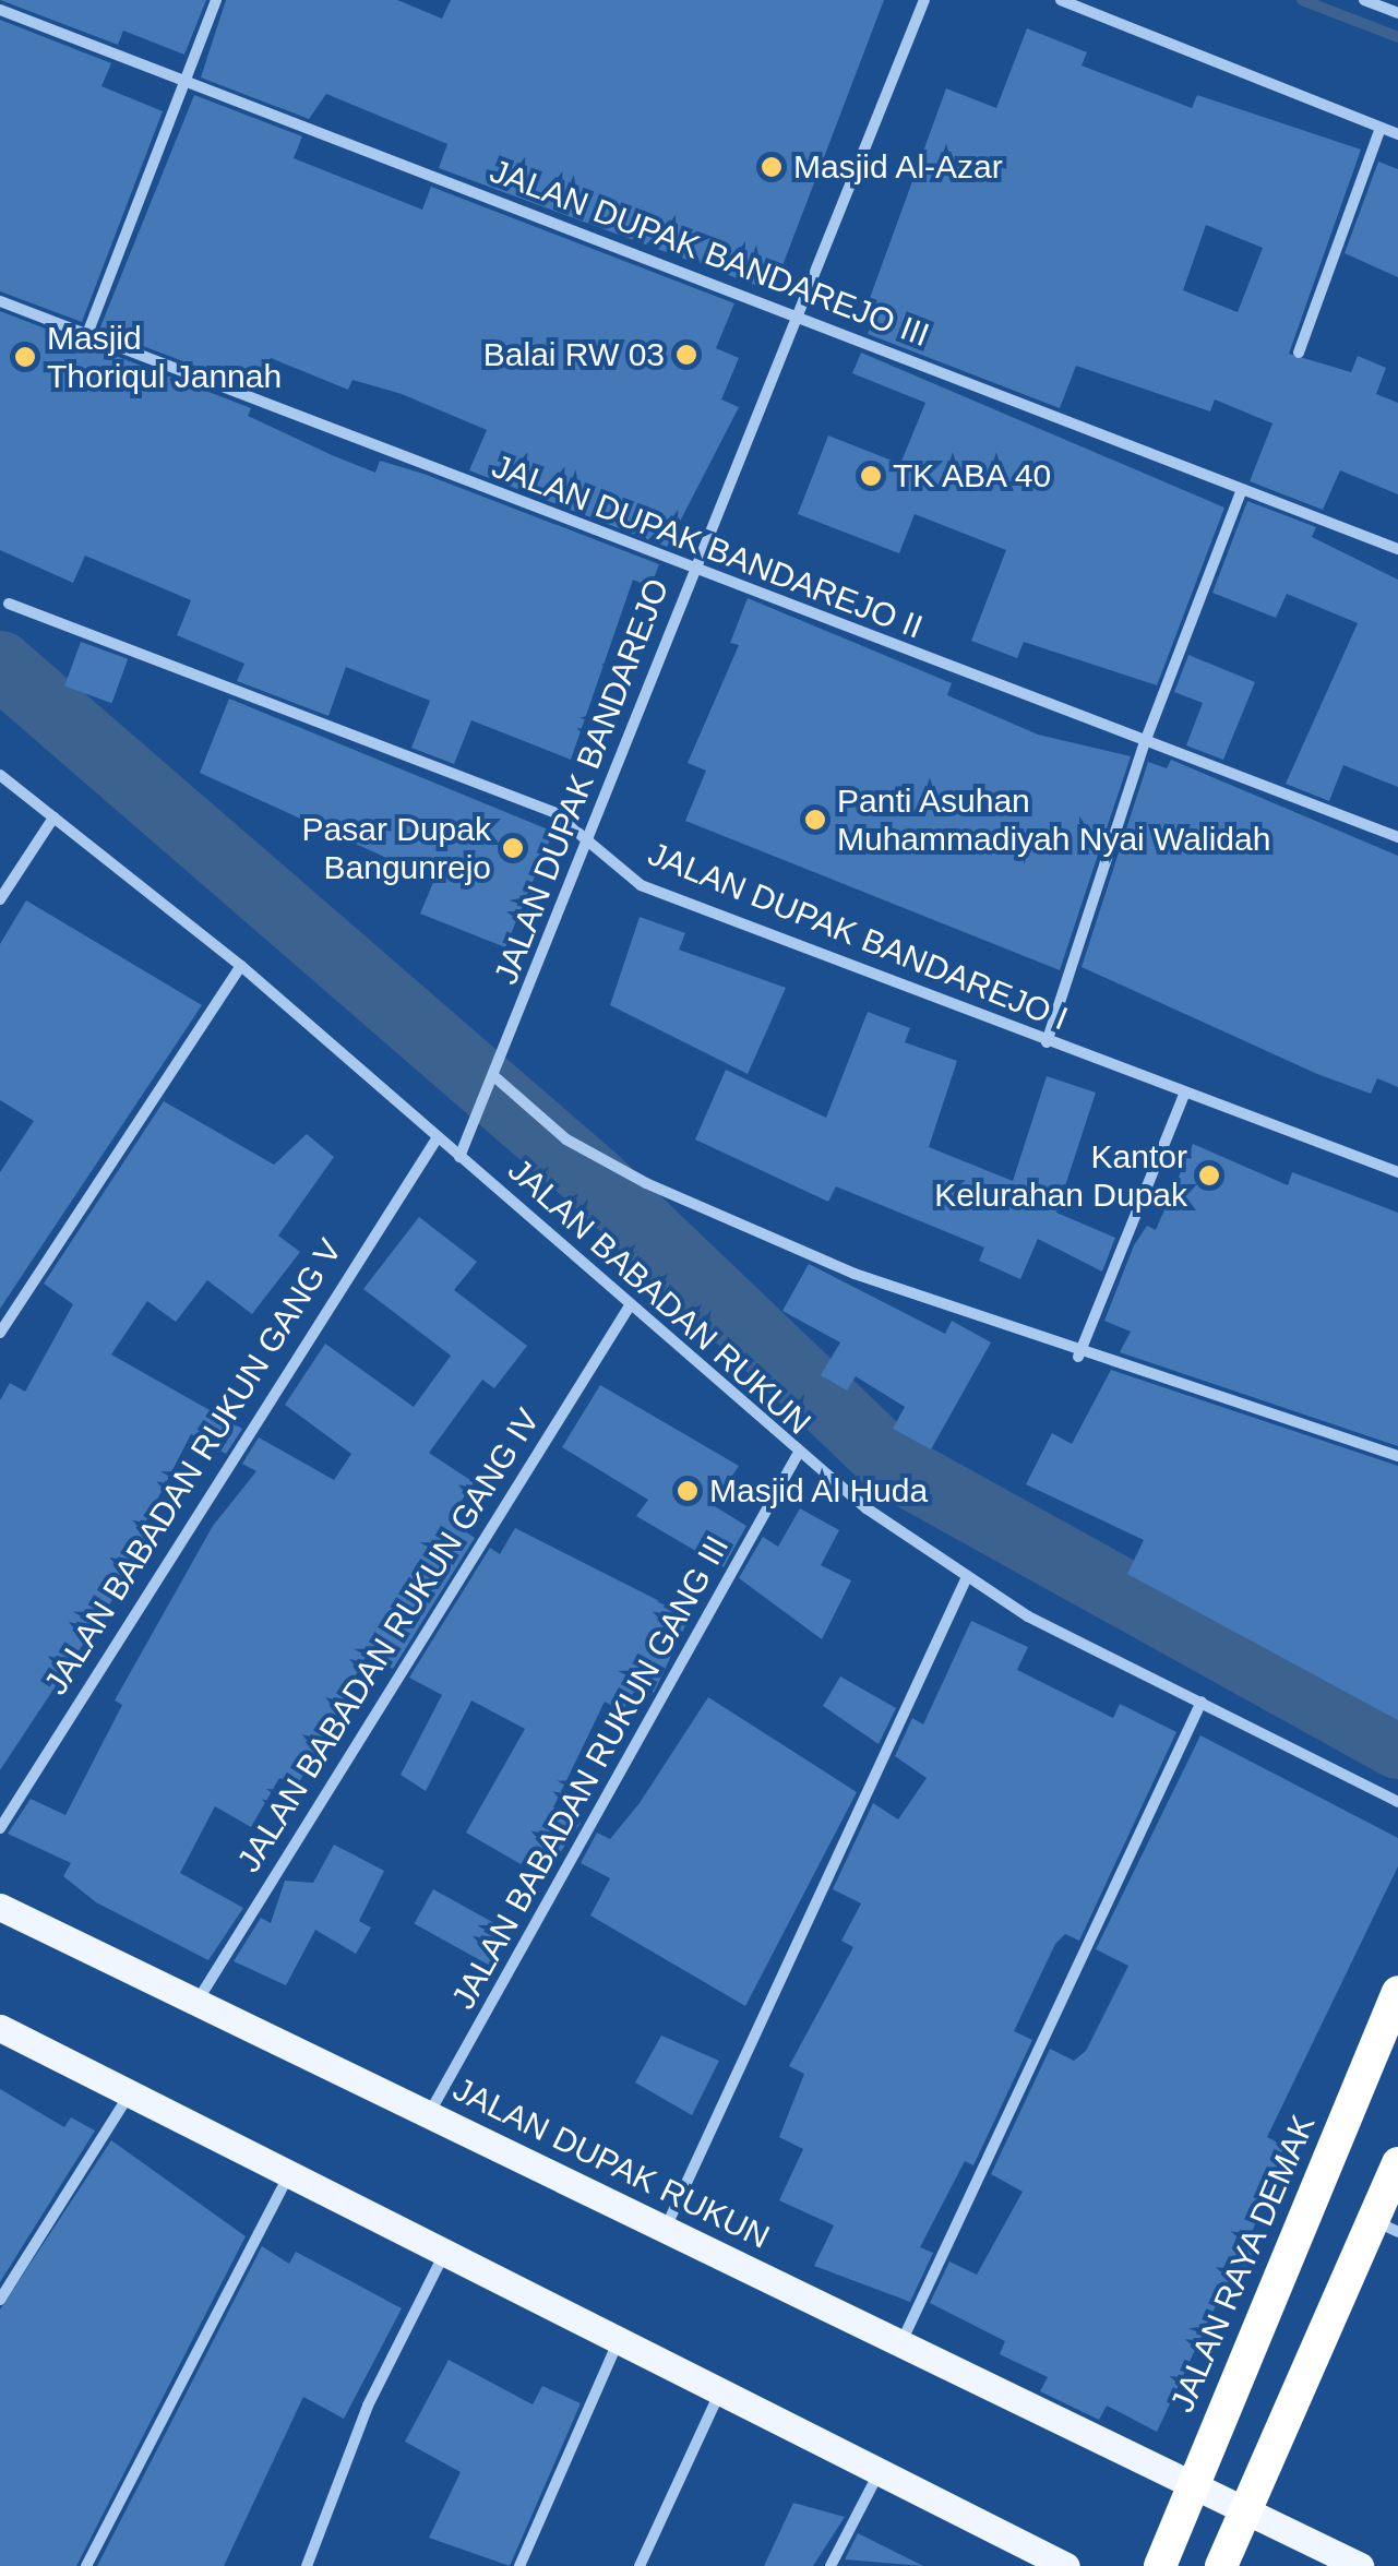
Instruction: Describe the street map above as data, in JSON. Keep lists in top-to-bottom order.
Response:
{
  "streets": {
    "highway": ["JALAN RAYA DEMAK"],
    "main road": ["JALAN DUPAK RUKUN"],
    "street": [
      "JALAN DUPAK BANDAREJO III",
      "JALAN DUPAK BANDAREJO II",
      "JALAN DUPAK BANDAREJO",
      "JALAN DUPAK BANDAREJO I",
      "JALAN BABADAN RUKUN",
      "JALAN BABADAN RUKUN GANG V",
      "JALAN BABADAN RUKUN GANG IV",
      "JALAN BABADAN RUKUN GANG III"
    ]
  },
  "crossings": [
    ["JALAN DUPAK BANDAREJO III", "JALAN DUPAK BANDAREJO"],
    ["JALAN DUPAK BANDAREJO II", "JALAN DUPAK BANDAREJO"],
    ["JALAN DUPAK BANDAREJO", "JALAN DUPAK BANDAREJO I"],
    ["JALAN DUPAK BANDAREJO", "JALAN BABADAN RUKUN"],
    ["JALAN BABADAN RUKUN", "JALAN BABADAN RUKUN GANG V"],
    ["JALAN BABADAN RUKUN", "JALAN BABADAN RUKUN GANG IV"],
    ["JALAN BABADAN RUKUN", "JALAN BABADAN RUKUN GANG III"],
    ["JALAN BABADAN RUKUN GANG IV", "JALAN DUPAK RUKUN"],
    ["JALAN BABADAN RUKUN GANG III", "JALAN DUPAK RUKUN"],
    ["JALAN DUPAK RUKUN", "JALAN RAYA DEMAK"]
  ],
  "places": [
    "Masjid Al-Azar",
    "Balai RW 03",
    "Masjid Thoriqul Jannah",
    "TK ABA 40",
    "Panti Asuhan Muhammadiyah Nyai Walidah",
    "Pasar Dupak Bangunrejo",
    "Kantor Kelurahan Dupak",
    "Masjid Al Huda"
  ]
}
